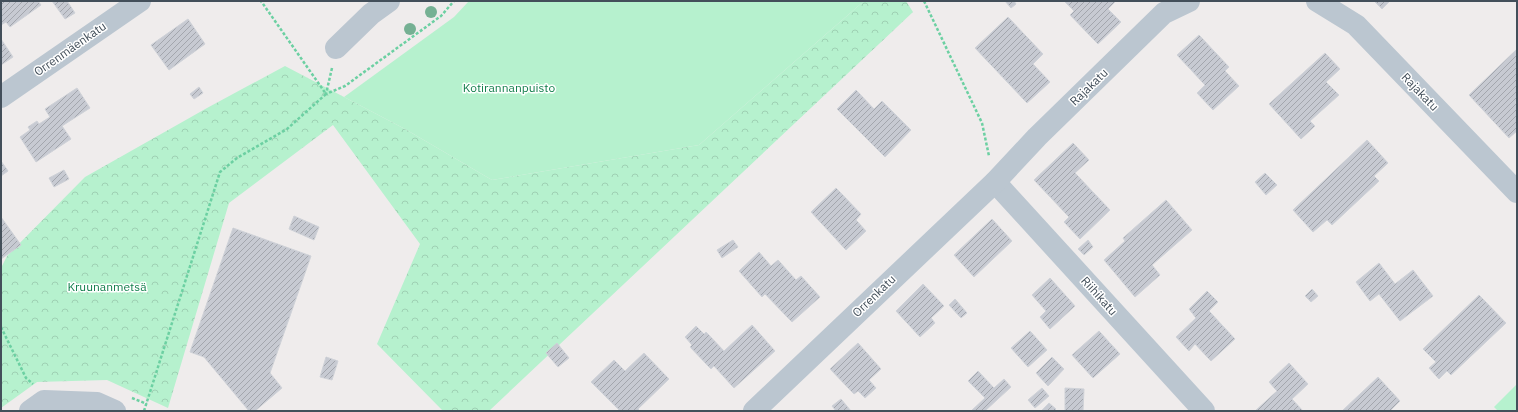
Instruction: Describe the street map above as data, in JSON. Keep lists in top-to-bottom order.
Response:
{
  "streets": {
    "street": [
      "Orrenmäenkatu",
      "Rajakatu",
      "Orrenkatu",
      "Riihikatu"
    ]
  },
  "crossings": [
    ["Rajakatu", "Orrenkatu"],
    ["Rajakatu", "Riihikatu"],
    ["Orrenkatu", "Riihikatu"]
  ],
  "parks": ["Kotirannanpuisto", "Kruunanmetsä"]
}
